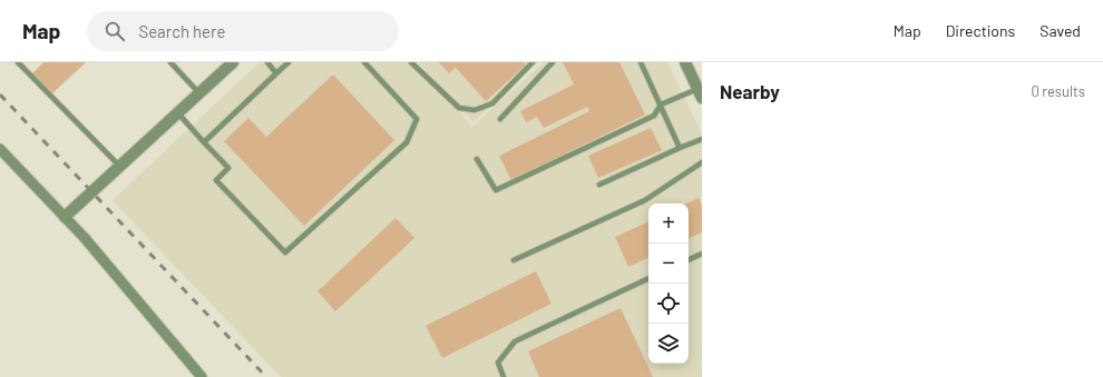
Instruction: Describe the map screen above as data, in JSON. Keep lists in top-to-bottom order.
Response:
{
  "page": {
    "header": "Map",
    "search": "Search here",
    "nav": ["Map", "Directions", "Saved"],
    "heading": ["Nearby", "0 results"],
    "map_buttons": ["+", "−"]
  }
}
